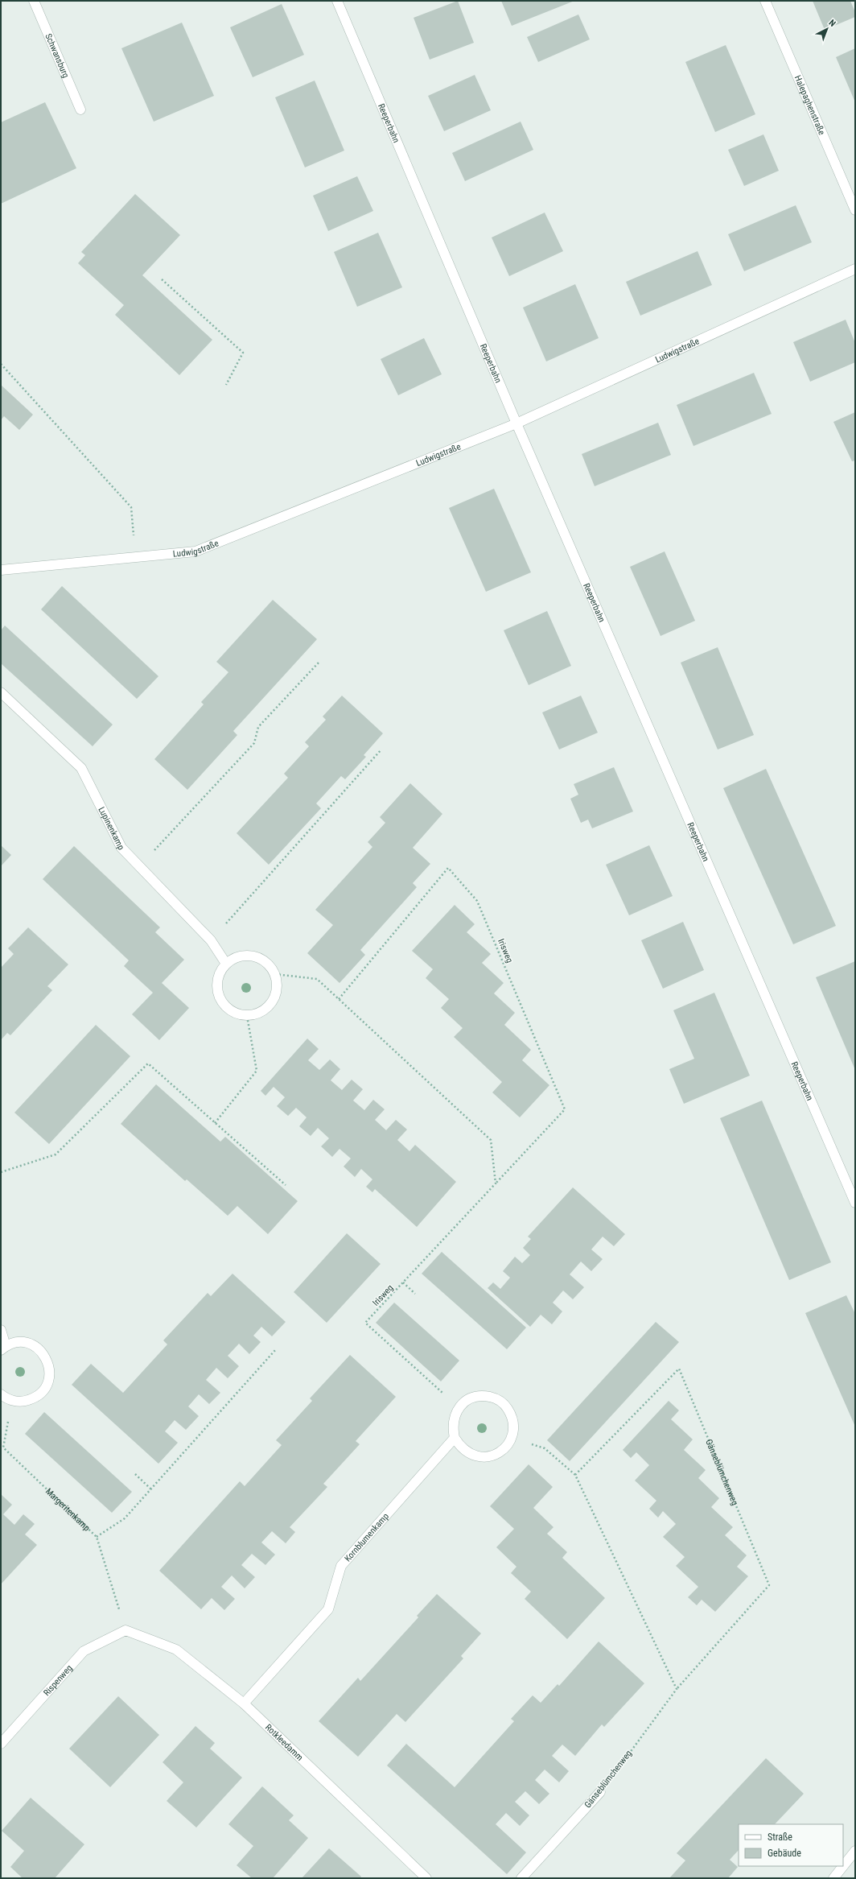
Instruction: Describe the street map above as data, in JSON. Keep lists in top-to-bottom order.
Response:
{
  "streets": {
    "street": [
      "Schwansburg",
      "Halepaghenstraße",
      "Reeperbahn",
      "Ludwigstraße",
      "Lupinenkamp",
      "Gänseblümchenweg",
      "Kornblumenkamp",
      "Rispenweg",
      "Rotkleedamm"
    ],
    "path": ["Irisweg", "Margeritenkamp"]
  },
  "crossings": [
    ["Reeperbahn", "Ludwigstraße"],
    ["Irisweg", "Kornblumenkamp"],
    ["Margeritenkamp", "Rispenweg"],
    ["Margeritenkamp", "Rotkleedamm"],
    ["Kornblumenkamp", "Rotkleedamm"],
    ["Rispenweg", "Rotkleedamm"]
  ],
  "legend": ["Straße", "Gebäude"],
  "north": "top right"
}
